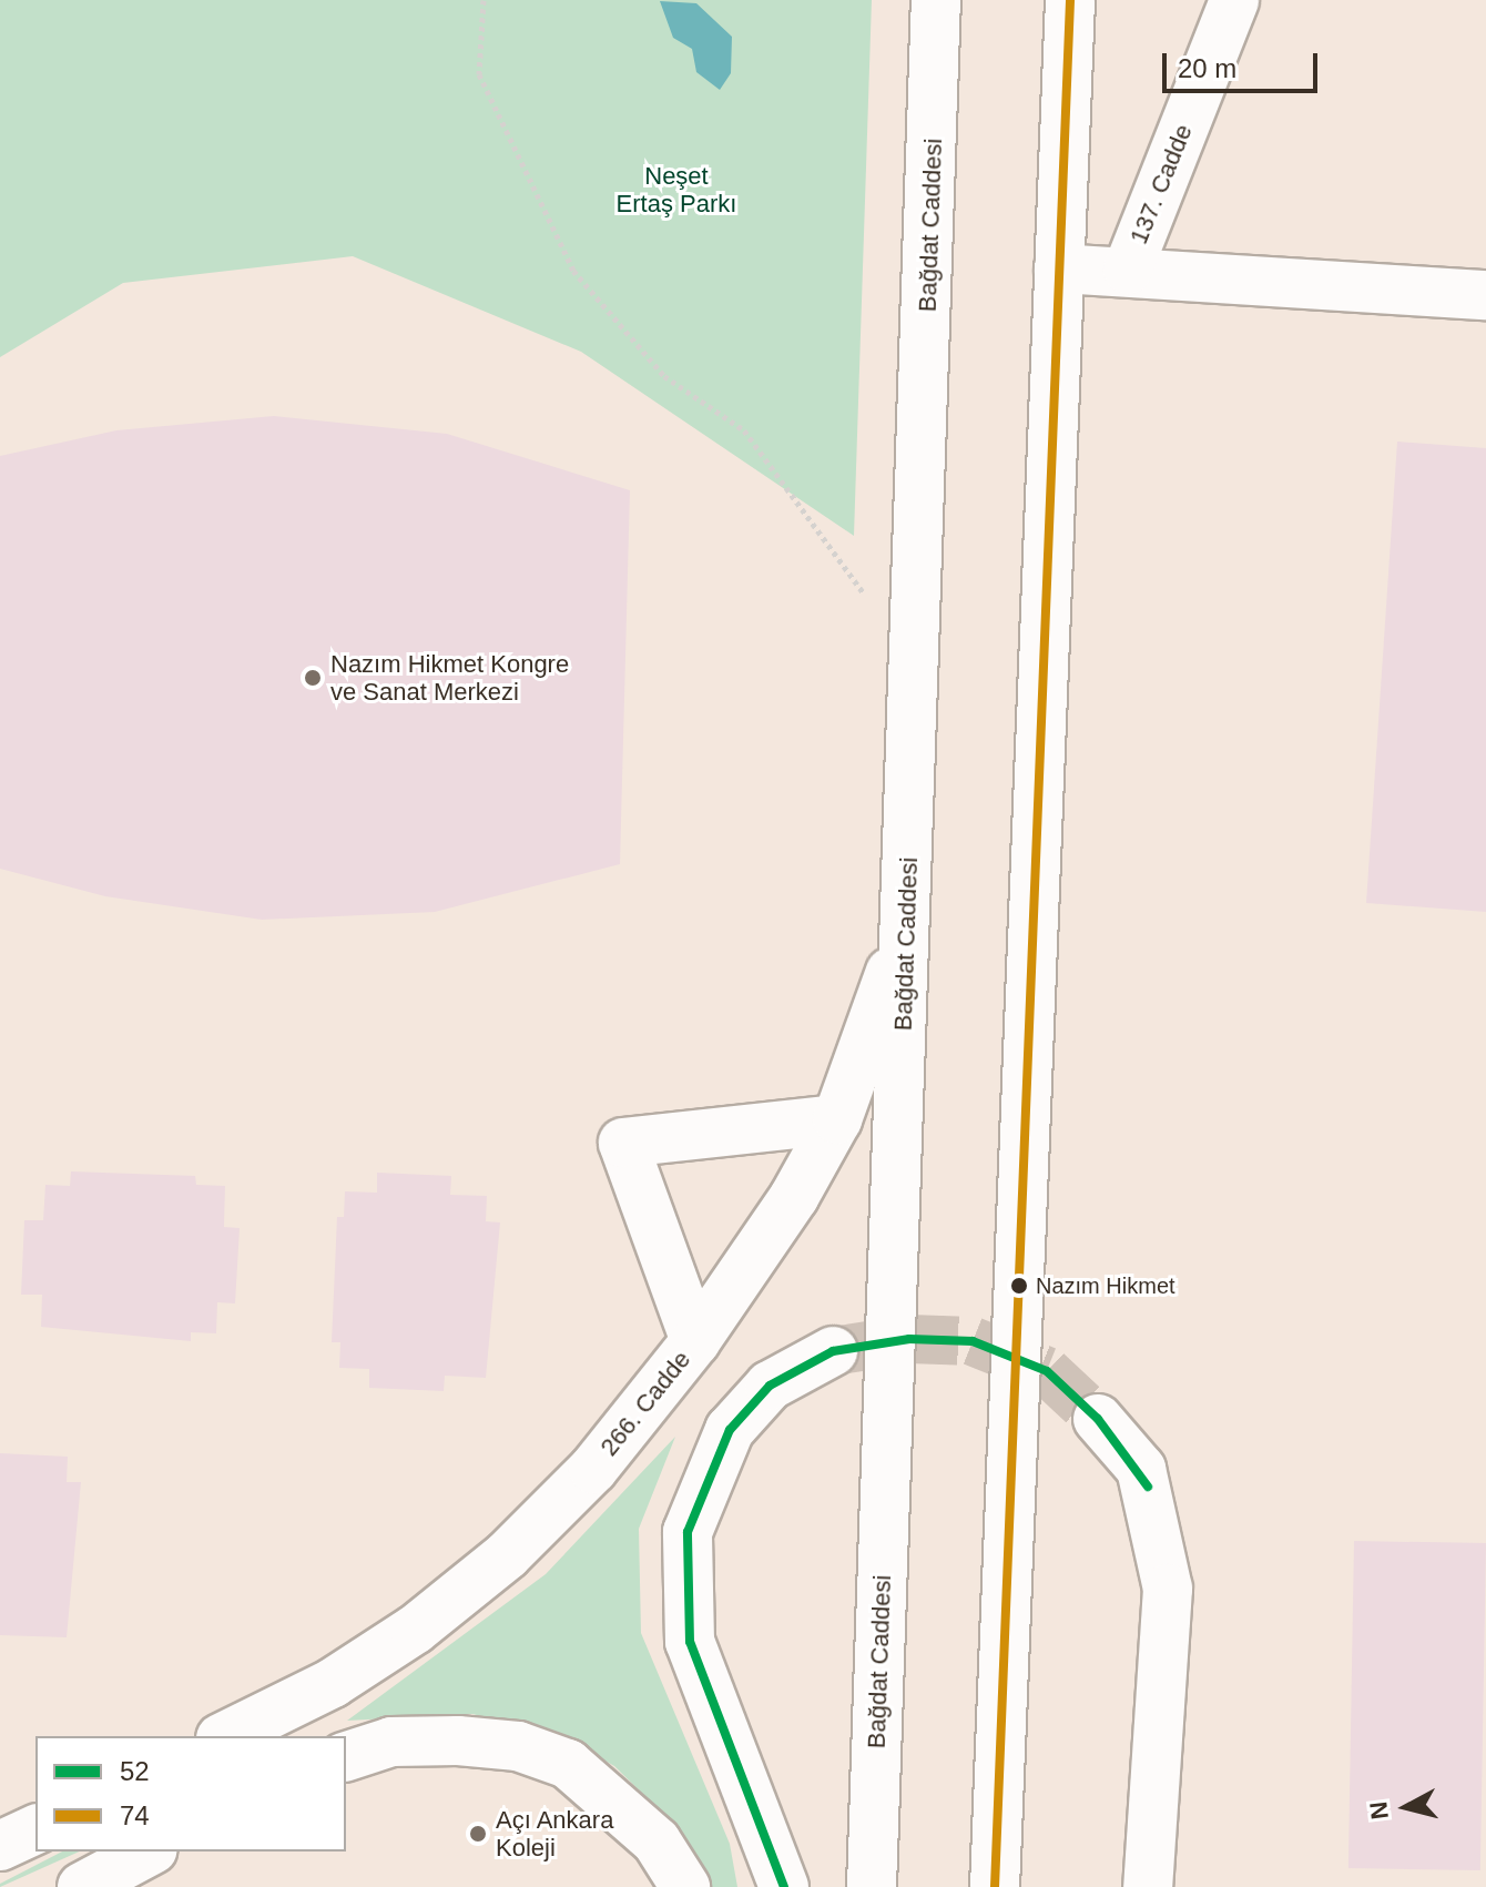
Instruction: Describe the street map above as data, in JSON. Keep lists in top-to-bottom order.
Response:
{
  "streets": {
    "main road": ["137. Cadde", "Bağdat Caddesi", "266. Cadde"]
  },
  "crossings": [
    ["Bağdat Caddesi", "266. Cadde"]
  ],
  "parks": ["Neşet Ertaş Parkı"],
  "places": ["Nazım Hikmet Kongre ve Sanat Merkezi", "Nazım Hikmet", "Açı Ankara Koleji"],
  "lines": ["transit line 74", "transit line 52"],
  "legend": ["52", "74"],
  "scale_bar": "20 m",
  "north": "left"
}
